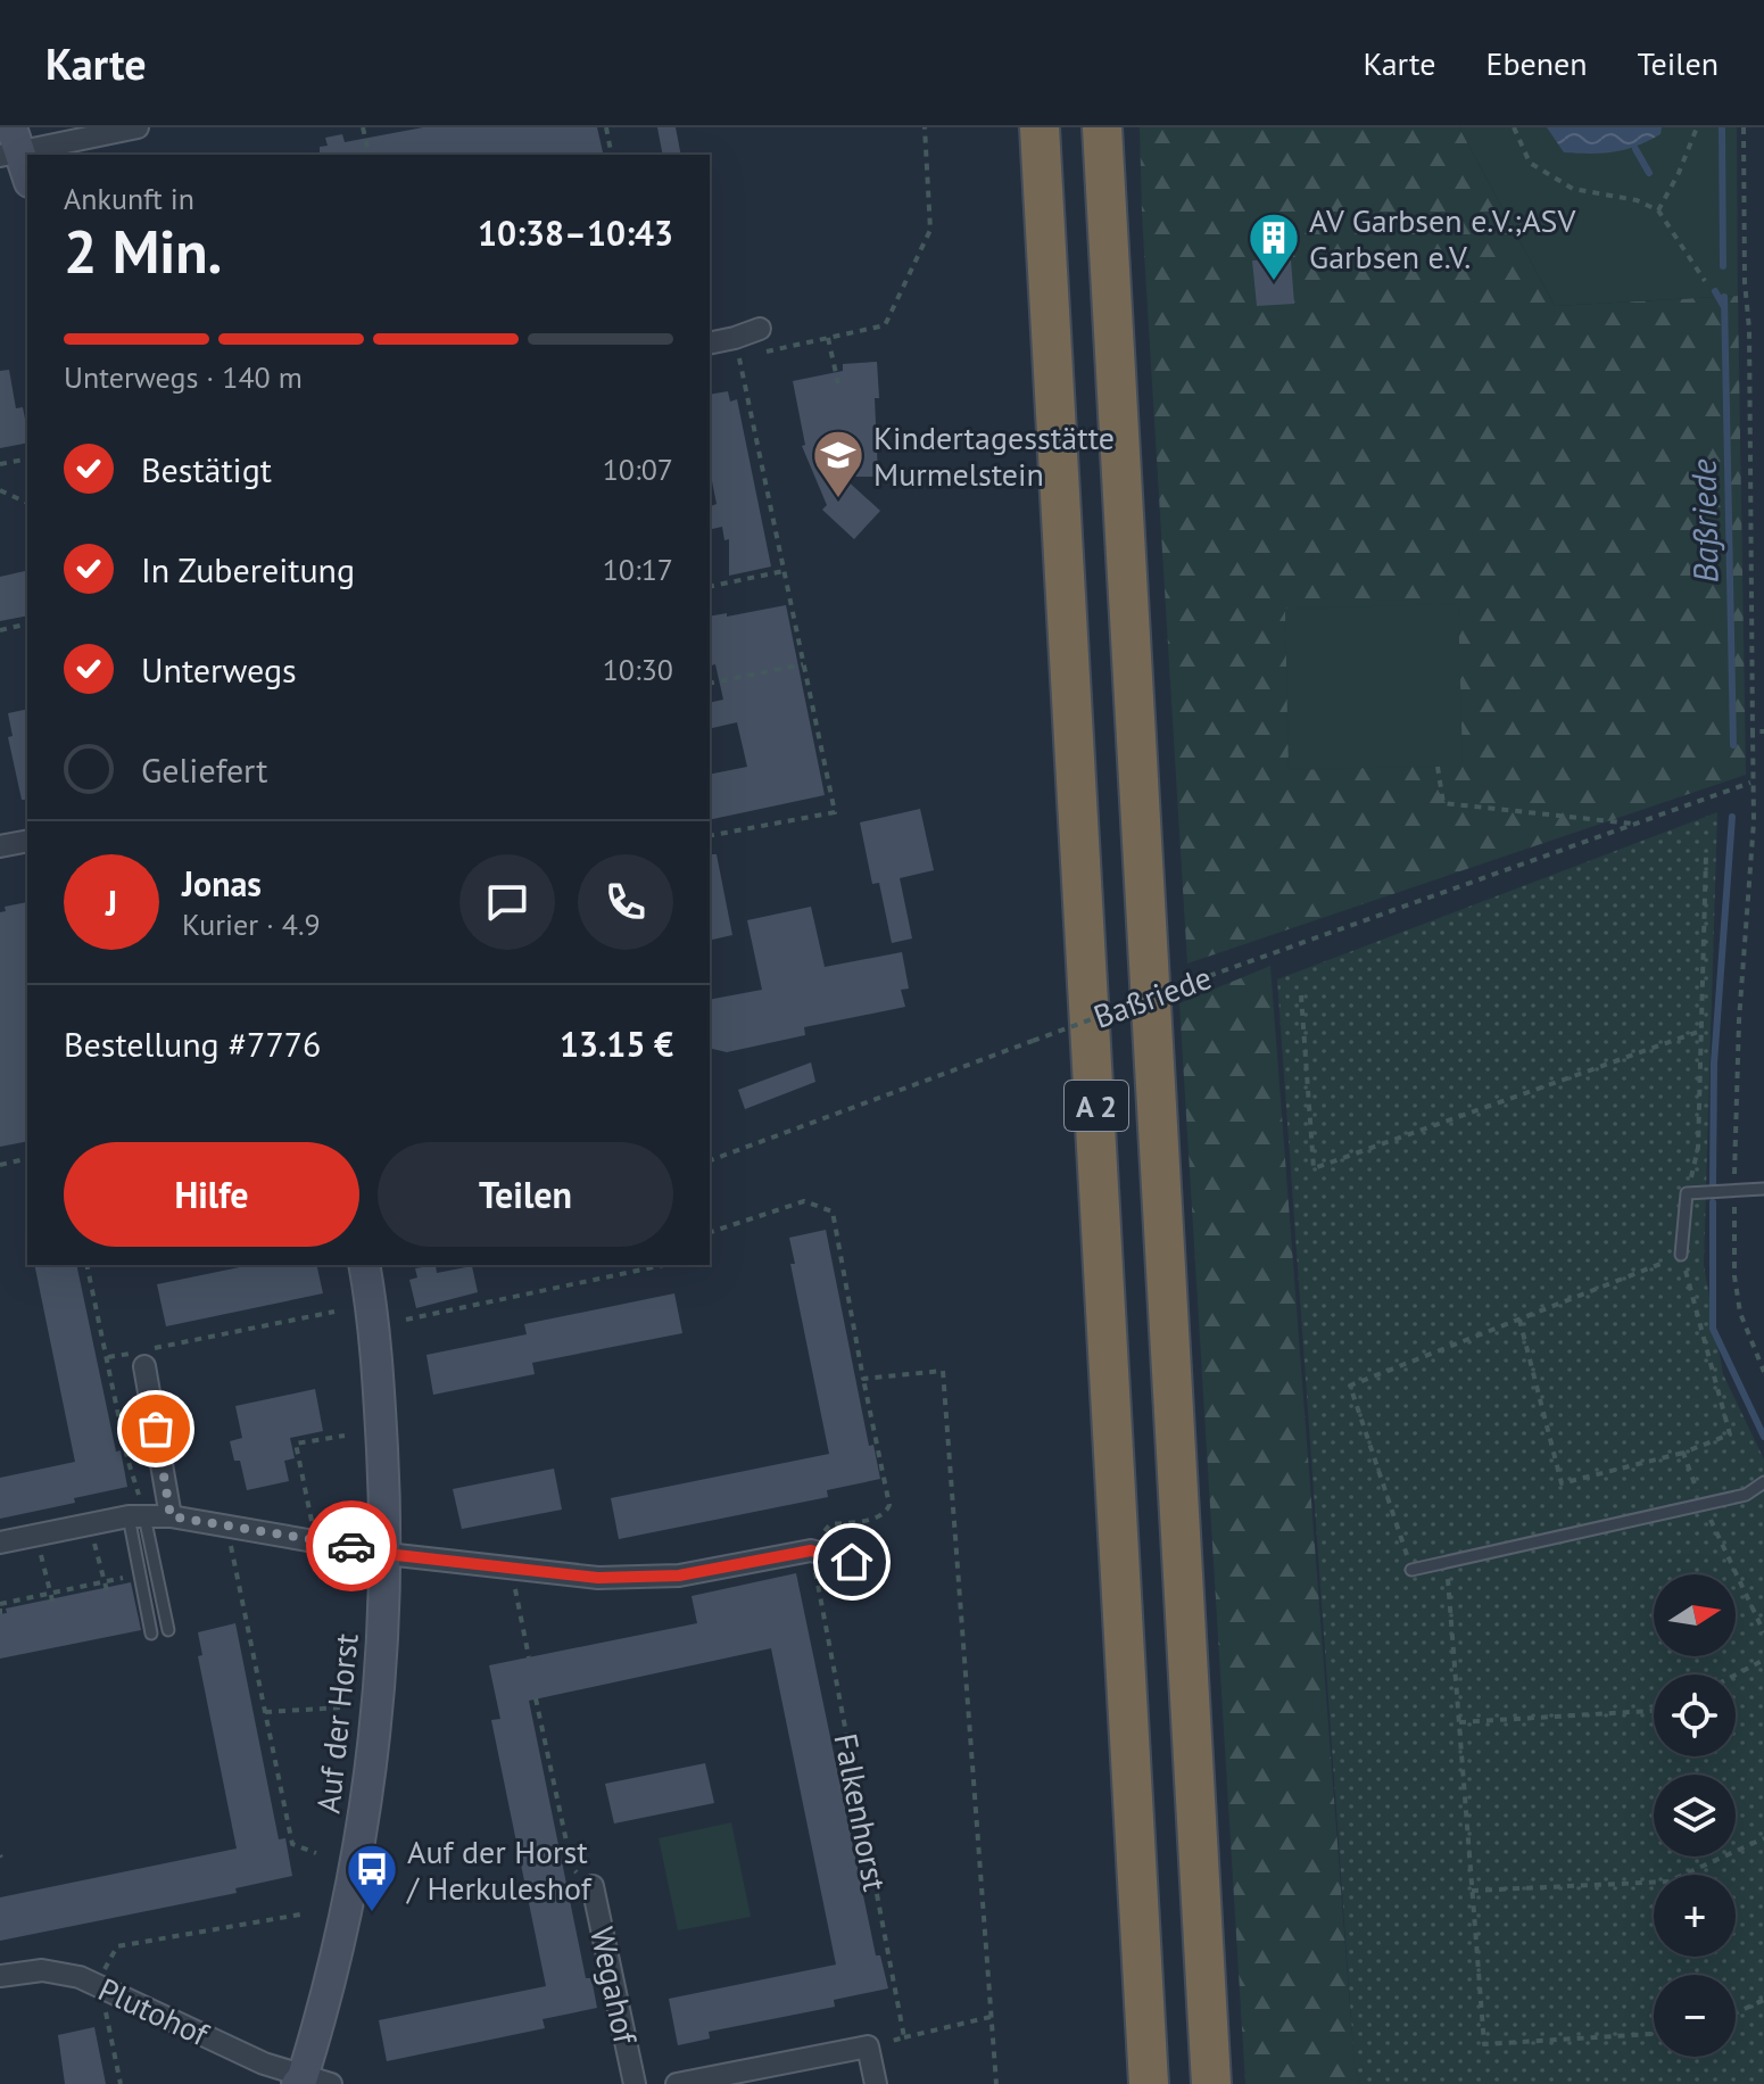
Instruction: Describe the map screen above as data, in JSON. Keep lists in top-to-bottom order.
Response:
{
  "streets": {
    "highway": ["A 2"],
    "street": ["Auf der Horst", "Wegahof", "Plutohof"],
    "path": ["Baßriede", "Falkenhorst"]
  },
  "crossings": [
    ["Auf der Horst", "Plutohof"]
  ],
  "water": ["Baßriede"],
  "places": {
    "building": ["AV Garbsen e.V.;ASV Garbsen e.V."],
    "school or university": ["Kindertagesstätte Murmelstein"],
    "bus stop": ["Auf der Horst / Herkuleshof"]
  },
  "north": "right",
  "page": {
    "header": "Karte",
    "nav": ["Karte", "Ebenen", "Teilen"],
    "heading": ["2 Min.", "Ankunft in", "10:38–10:43"],
    "panel": [
      "Jonas",
      "Kurier · 4.9",
      "Bestellung #7776",
      "13.15 €"
    ],
    "bar": "Unterwegs · 140 m",
    "list": [
      ["Bestätigt", "10:07"],
      ["In Zubereitung", "10:17"],
      ["Unterwegs", "10:30"],
      "Geliefert"
    ],
    "round": "J",
    "buttons": ["Hilfe", "Teilen"],
    "map_buttons": ["+", "−"]
  }
}
